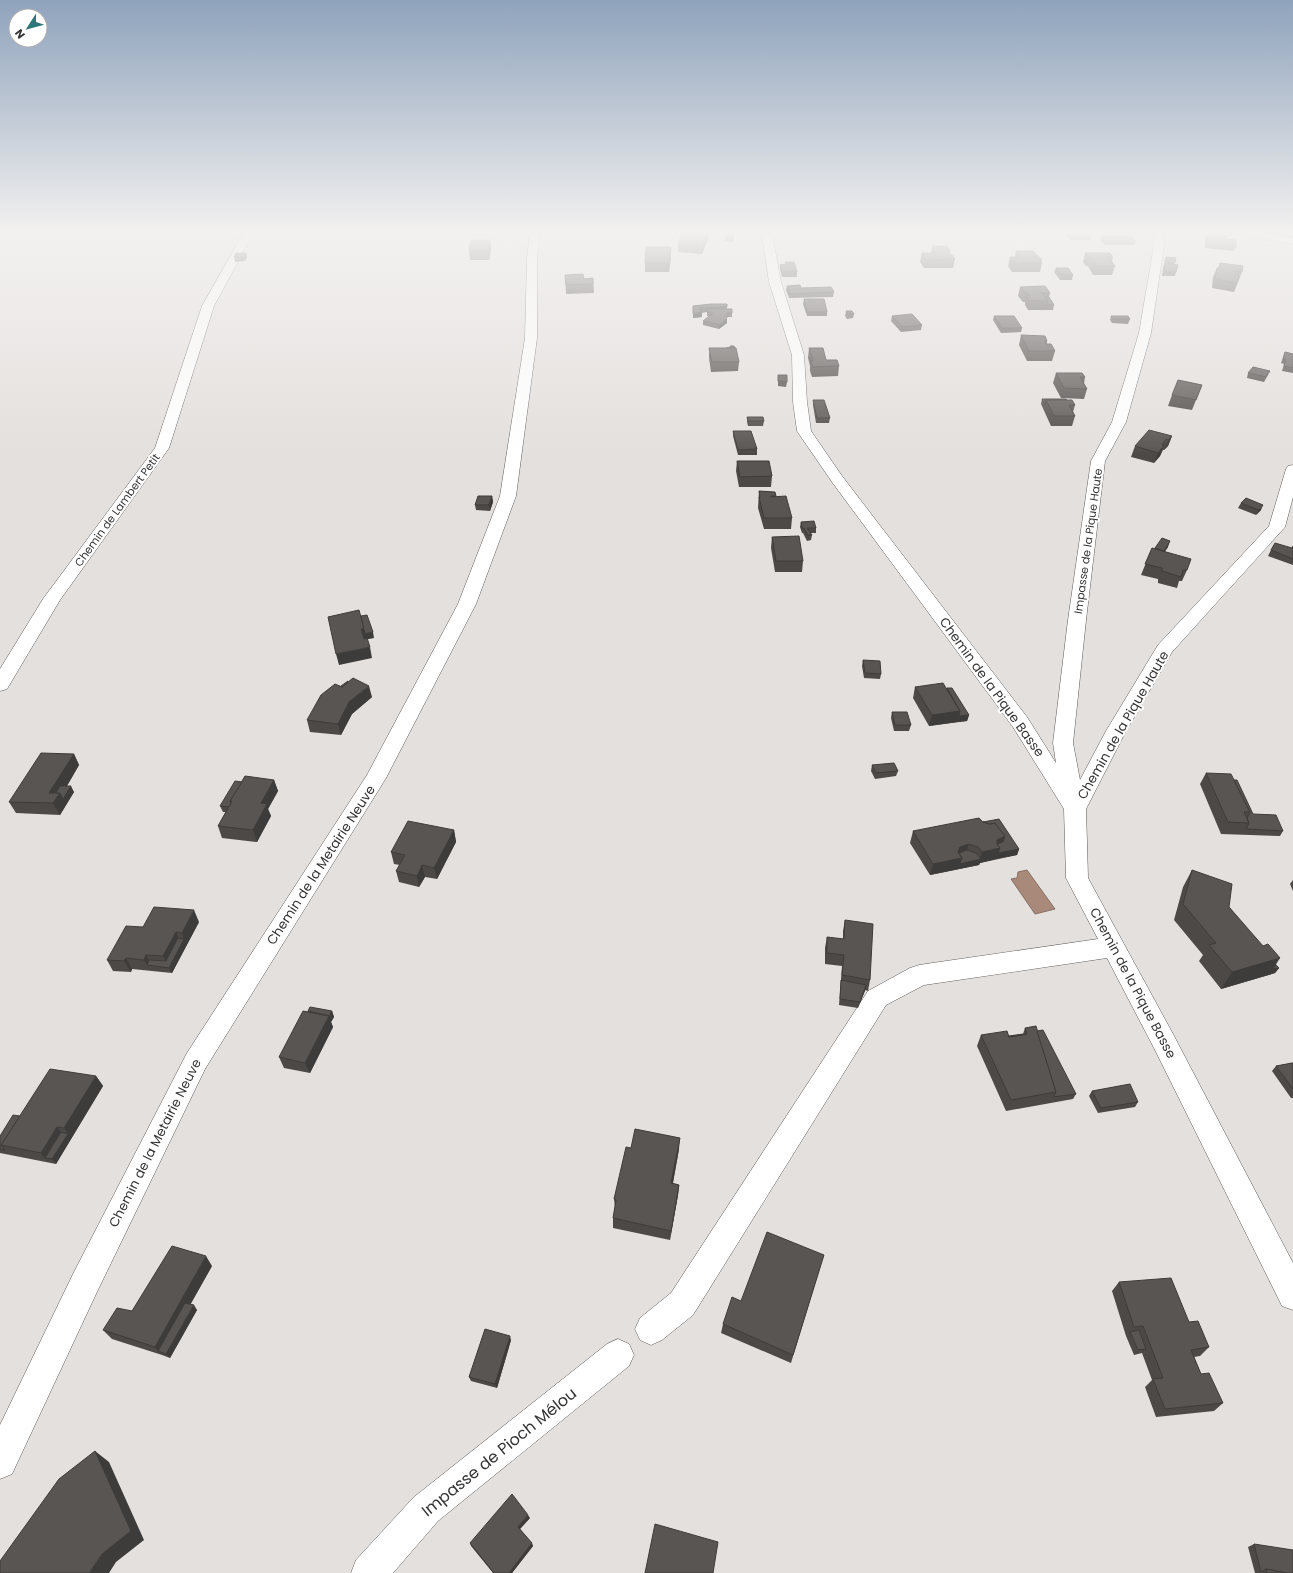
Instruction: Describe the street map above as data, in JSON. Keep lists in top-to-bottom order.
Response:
{
  "streets": {
    "street": [
      "Chemin de Lambert Petit",
      "Impasse de la Pique Haute",
      "Chemin de la Pique Basse",
      "Chemin de la Pique Haute",
      "Chemin de la Metairie Neuve",
      "Impasse de Pioch Mélou"
    ]
  },
  "crossings": [
    ["Impasse de la Pique Haute", "Chemin de la Pique Basse"],
    ["Impasse de la Pique Haute", "Chemin de la Pique Haute"],
    ["Chemin de la Pique Basse", "Chemin de la Pique Haute"]
  ],
  "north": "bottom left"
}
